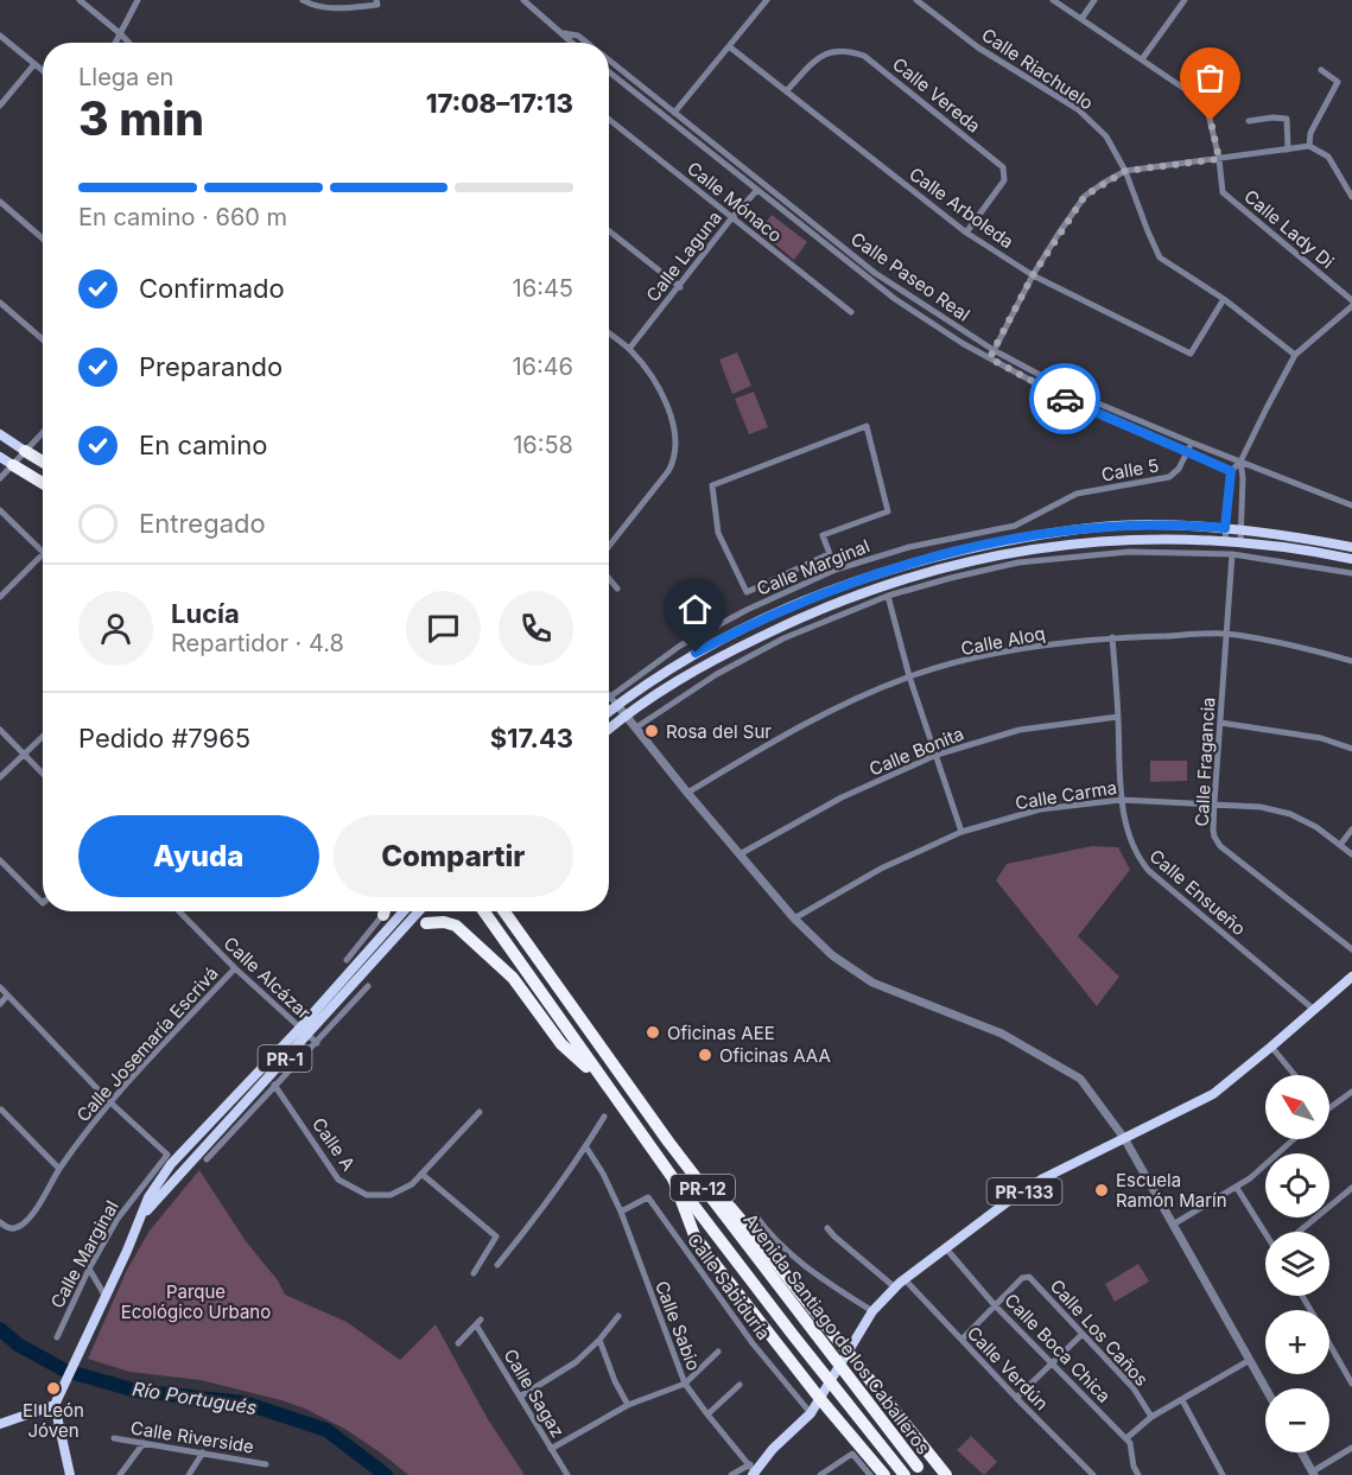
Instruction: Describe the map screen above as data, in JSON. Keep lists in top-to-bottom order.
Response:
{
  "streets": {
    "highway": ["PR-12", "Avenida Santiago de los Caballeros"],
    "main road": ["PR-1", "PR-133"],
    "street": [
      "Calle Riachuelo",
      "Calle Vereda",
      "Calle Mónaco",
      "Calle Arboleda",
      "Calle Lady Di",
      "Calle Laguna",
      "Calle Paseo Real",
      "Calle 5",
      "Calle Marginal",
      "Calle Aloq",
      "Calle Bonita",
      "Calle Fragancia",
      "Calle Carma",
      "Calle Ensueño",
      "Calle Alcázar",
      "Calle Josemaría Escrivá",
      "Calle A",
      "Calle Sabiduría",
      "Calle Sabio",
      "Calle Los Caños",
      "Calle Boca Chica",
      "Calle Verdún",
      "Calle Sagaz",
      "Calle Riverside"
    ]
  },
  "crossings": [
    ["Calle Riachuelo", "Calle Arboleda"],
    ["Calle Vereda", "Calle Arboleda"],
    ["Calle Mónaco", "Calle Laguna"],
    ["Calle Laguna", "Calle Paseo Real"],
    ["Calle Paseo Real", "Calle 5"],
    ["Calle 5", "Calle Marginal"],
    ["Calle Marginal", "Calle Josemaría Escrivá"],
    ["Calle Aloq", "Calle Fragancia"],
    ["Calle Aloq", "Calle Ensueño"],
    ["Calle Bonita", "Calle Ensueño"],
    ["Calle Fragancia", "Calle Carma"],
    ["Calle Carma", "Calle Ensueño"],
    ["Calle Ensueño", "PR-133"],
    ["Calle Alcázar", "Calle Josemaría Escrivá"],
    ["Calle Alcázar", "PR-1"],
    ["PR-133", "Calle Sabiduría"],
    ["PR-133", "Calle Sabio"],
    ["PR-133", "Calle Boca Chica"],
    ["PR-133", "Calle Verdún"],
    ["Calle Sabiduría", "Calle Sabio"],
    ["Calle Los Caños", "Calle Boca Chica"],
    ["Calle Los Caños", "Calle Verdún"]
  ],
  "water": ["Río Portugués"],
  "parks": ["Parque Ecológico Urbano"],
  "places": [
    "Rosa del Sur",
    "Oficinas AEE",
    "Oficinas AAA",
    "Escuela Ramón Marín",
    "El León Jóven"
  ],
  "north": "top left",
  "page": {
    "heading": ["3 min", "Llega en", "17:08–17:13"],
    "panel": [
      "Lucía",
      "Repartidor · 4.8",
      "Pedido #7965",
      "$17.43"
    ],
    "bar": "En camino · 660 m",
    "list": [
      ["Confirmado", "16:45"],
      ["Preparando", "16:46"],
      ["En camino", "16:58"],
      "Entregado"
    ],
    "buttons": ["Ayuda", "Compartir"],
    "map_buttons": ["+", "−"]
  }
}
